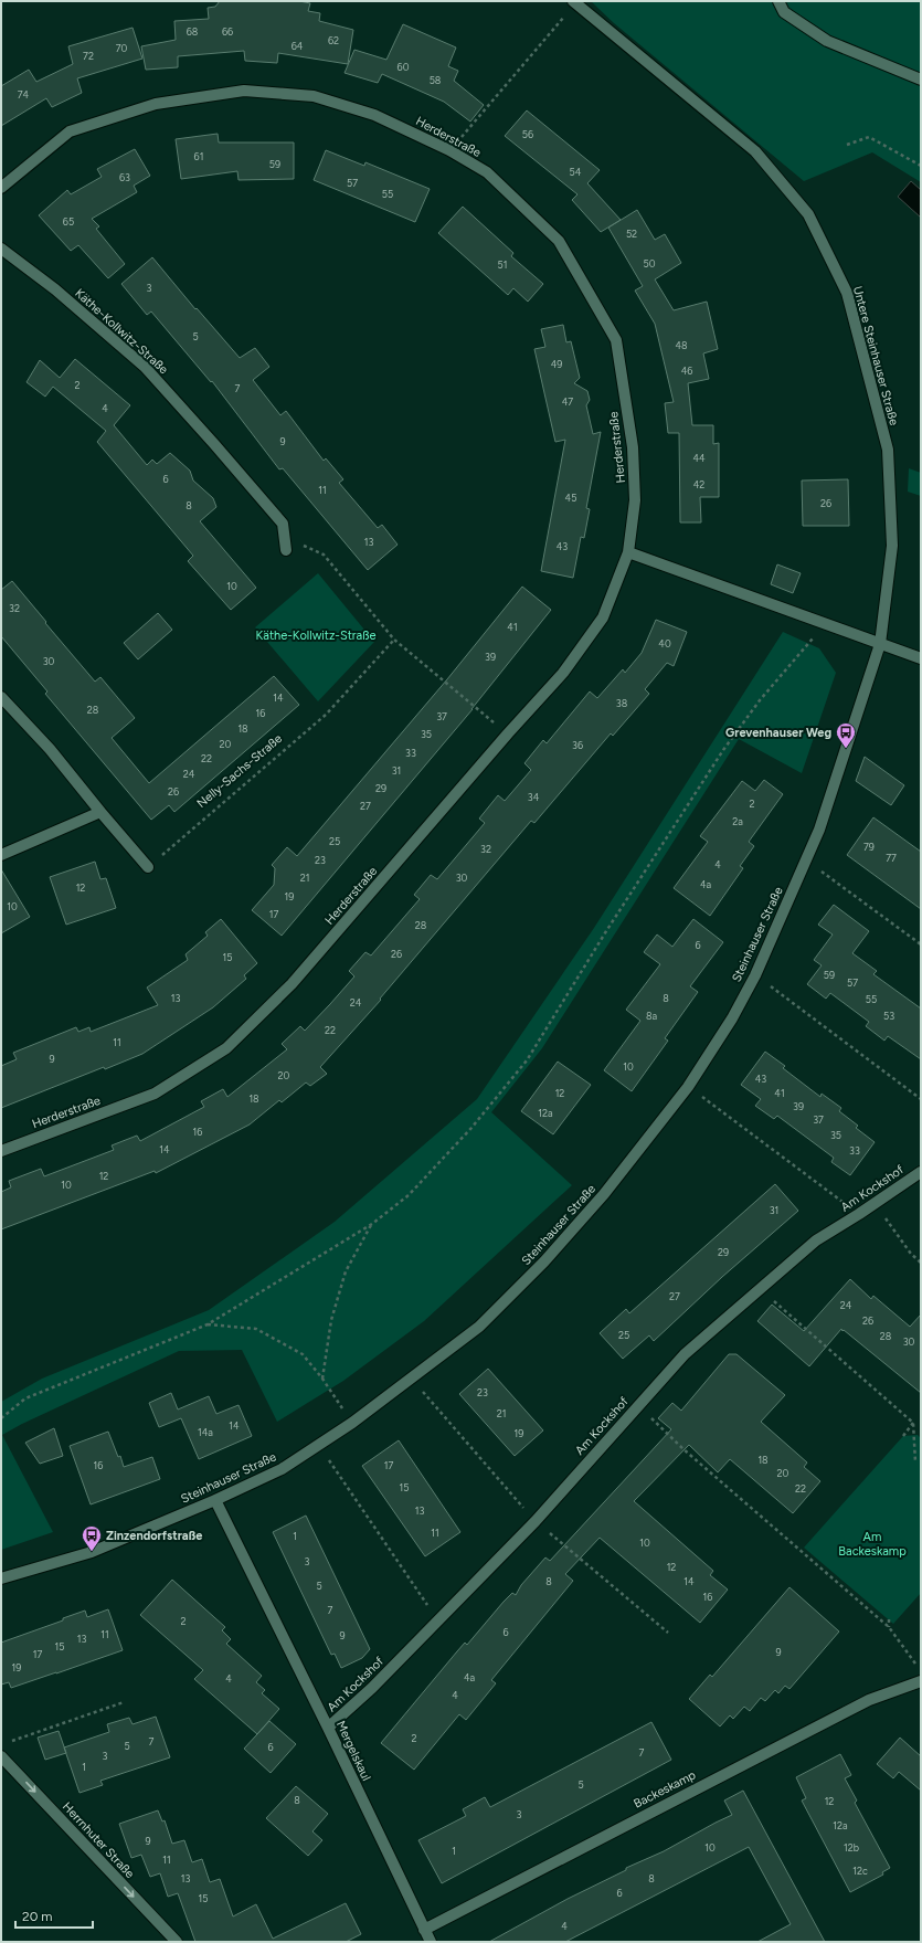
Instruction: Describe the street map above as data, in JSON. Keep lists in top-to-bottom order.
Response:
{
  "streets": {
    "street": [
      "Herderstraße",
      "Käthe-Kollwitz-Straße",
      "Untere Steinhauser Straße",
      "Steinhauser Straße",
      "Am Kockshof",
      "Mergelskaul",
      "Backeskamp",
      "Herrnhuter Straße"
    ],
    "path": ["Nelly-Sachs-Straße"]
  },
  "crossings": [
    ["Untere Steinhauser Straße", "Steinhauser Straße"],
    ["Steinhauser Straße", "Mergelskaul"],
    ["Am Kockshof", "Mergelskaul"],
    ["Mergelskaul", "Backeskamp"]
  ],
  "one_way": ["Herrnhuter Straße"],
  "parks": ["Käthe-Kollwitz-Straße", "Am Backeskamp"],
  "places": {
    "bus stop": ["Grevenhauser Weg", "Zinzendorfstraße"]
  },
  "house_numbers": [
    "68",
    "66",
    "62",
    "64",
    "70",
    "72",
    "60",
    "58",
    "74",
    "56",
    "61",
    "59",
    "54",
    "63",
    "57",
    "55",
    "65",
    "52",
    "50",
    "51",
    "3",
    "5",
    "48",
    "49",
    "46",
    "2",
    "7",
    "47",
    "4",
    "9",
    "44",
    "6",
    "42",
    "11",
    "45",
    "26",
    "8",
    "13",
    "43",
    "10",
    "32",
    "41",
    "40",
    "39",
    "30",
    "14",
    "38",
    "28",
    "16",
    "37",
    "18",
    "35",
    "20",
    "36",
    "33",
    "22",
    "31",
    "24",
    "29",
    "26",
    "34",
    "2",
    "27",
    "2a",
    "25",
    "79",
    "32",
    "77",
    "23",
    "4",
    "21",
    "30",
    "4a",
    "12",
    "19",
    "10",
    "17",
    "28",
    "6",
    "26",
    "15",
    "59",
    "57",
    "13",
    "8",
    "55",
    "24",
    "8a",
    "53",
    "22",
    "11",
    "9",
    "10",
    "20",
    "43",
    "12",
    "41",
    "18",
    "39",
    "12a",
    "37",
    "16",
    "35",
    "14",
    "33",
    "12",
    "10",
    "31",
    "29",
    "27",
    "24",
    "26",
    "25",
    "28",
    "30",
    "23",
    "21",
    "14",
    "14a",
    "19",
    "18",
    "16",
    "17",
    "20",
    "15",
    "22",
    "13",
    "11",
    "1",
    "10",
    "3",
    "12",
    "8",
    "14",
    "5",
    "16",
    "7",
    "2",
    "6",
    "11",
    "9",
    "13",
    "15",
    "9",
    "17",
    "19",
    "4a",
    "4",
    "4",
    "2",
    "7",
    "5",
    "6",
    "7",
    "3",
    "1",
    "5",
    "8",
    "12",
    "3",
    "12a",
    "9",
    "10",
    "12b",
    "1",
    "11",
    "12c",
    "13",
    "8",
    "6",
    "15",
    "4"
  ],
  "scale_bar": "20 m"
}
